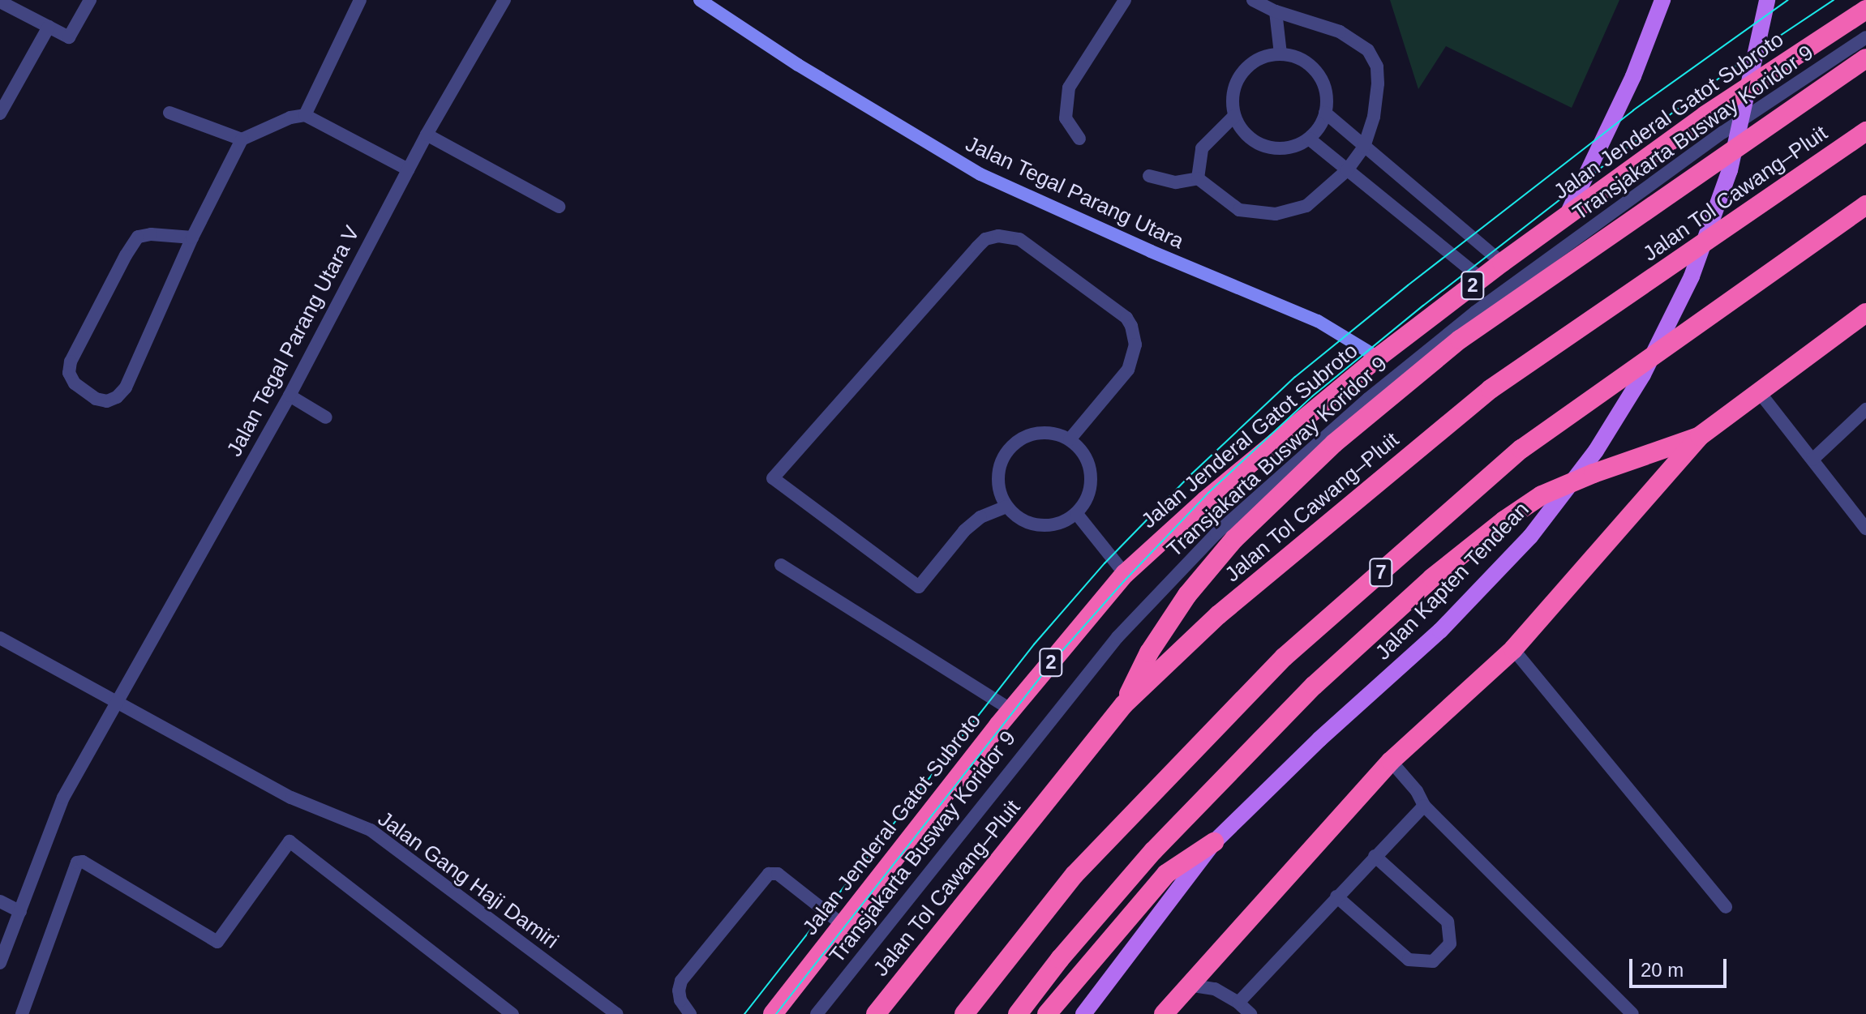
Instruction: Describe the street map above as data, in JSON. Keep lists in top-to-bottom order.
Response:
{
  "streets": {
    "highway": [
      "Jalan Jenderal Gatot Subroto",
      "Jalan Tol Cawang–Pluit",
      "2",
      "7"
    ],
    "main road": ["Jalan Kapten Tendean"],
    "street": [
      "Transjakarta Busway Koridor 9",
      "Jalan Tegal Parang Utara",
      "Jalan Tegal Parang Utara V",
      "Jalan Gang Haji Damiri"
    ]
  },
  "crossings": [
    ["Jalan Jenderal Gatot Subroto", "Jalan Tegal Parang Utara"],
    ["Jalan Tegal Parang Utara V", "Jalan Gang Haji Damiri"]
  ],
  "scale_bar": "20 m"
}
